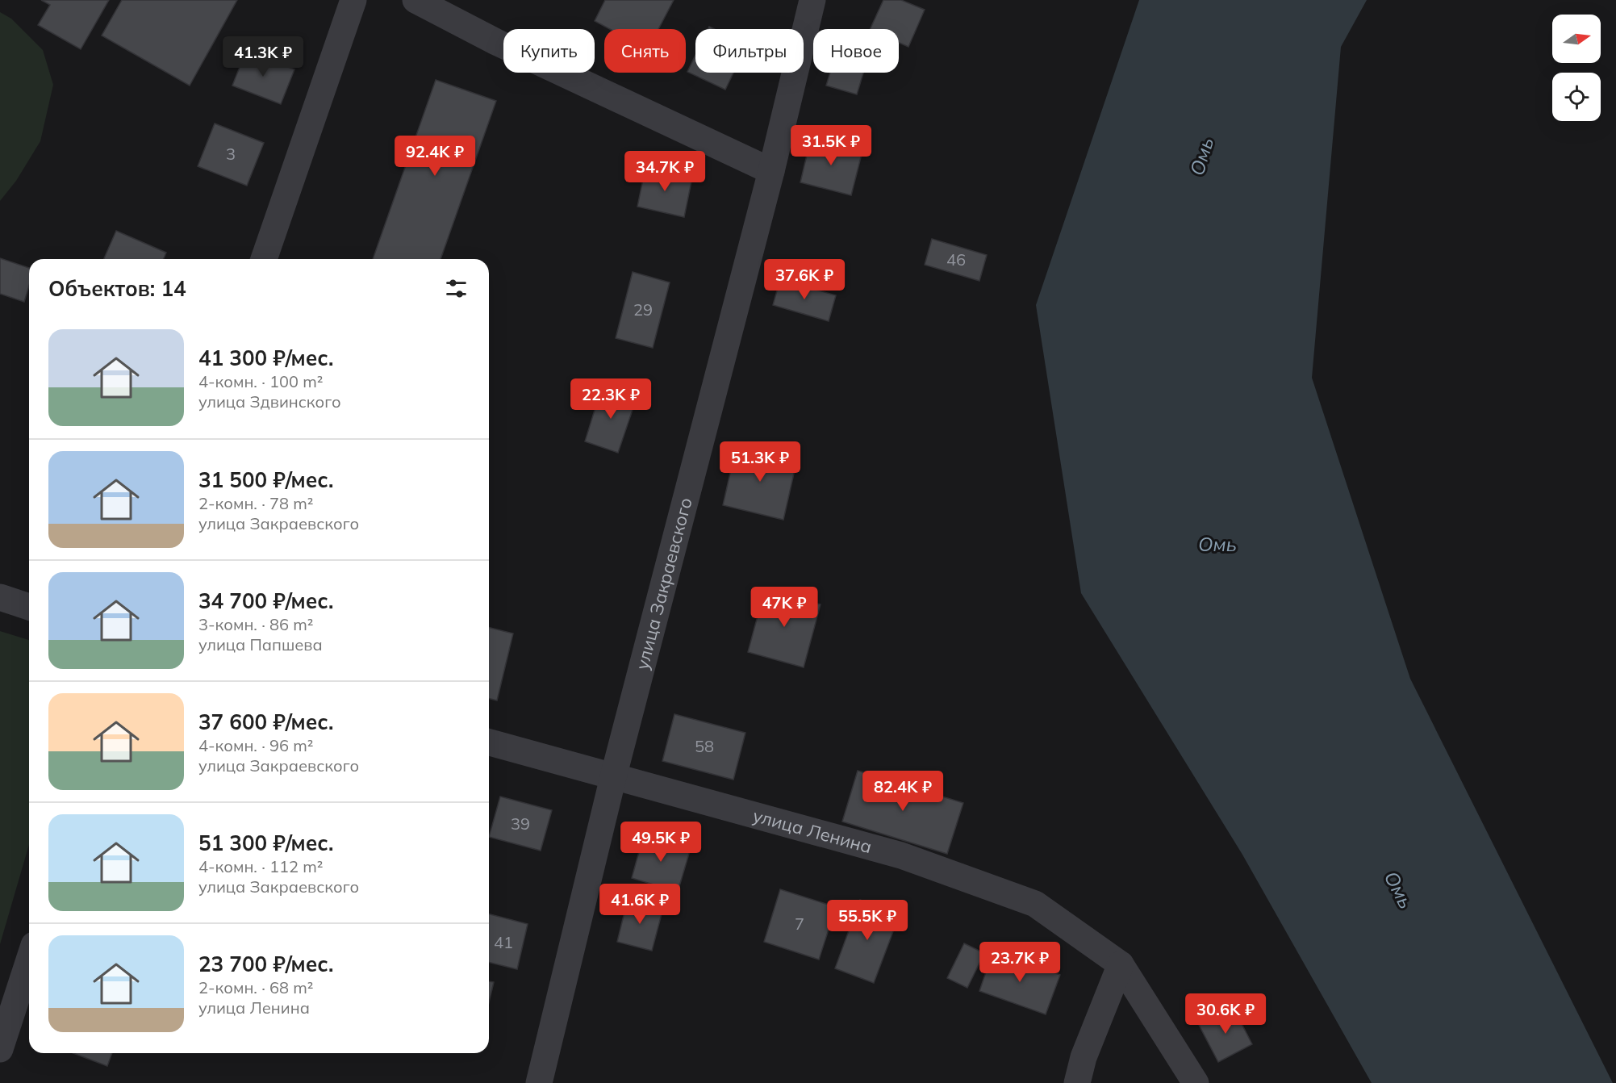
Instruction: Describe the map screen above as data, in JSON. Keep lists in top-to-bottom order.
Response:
{
  "streets": {
    "street": ["улица Закраевского", "улица Ленина"]
  },
  "crossings": [
    ["улица Закраевского", "улица Ленина"]
  ],
  "water": ["Омь"],
  "house_numbers": [
    "3",
    "46",
    "29",
    "58",
    "39",
    "7",
    "41"
  ],
  "north": "right",
  "page": {
    "chip": [
      "Купить",
      "Снять",
      "Фильтры",
      "Новое"
    ],
    "price": [
      "41.3K ₽",
      "31.5K ₽",
      "92.4K ₽",
      "34.7K ₽",
      "37.6K ₽",
      "22.3K ₽",
      "51.3K ₽",
      "47K ₽",
      "82.4K ₽",
      "49.5K ₽",
      "41.6K ₽",
      "55.5K ₽",
      "23.7K ₽",
      "30.6K ₽"
    ],
    "heading": "Объектов: 14",
    "list": [
      {
        "name": "41 300 ₽/мес.",
        "note": "4-комн. · 100 m² · улица Здвинского"
      },
      {
        "name": "31 500 ₽/мес.",
        "note": "2-комн. · 78 m² · улица Закраевского"
      },
      {
        "name": "34 700 ₽/мес.",
        "note": "3-комн. · 86 m² · улица Папшева"
      },
      {
        "name": "37 600 ₽/мес.",
        "note": "4-комн. · 96 m² · улица Закраевского"
      },
      {
        "name": "51 300 ₽/мес.",
        "note": "4-комн. · 112 m² · улица Закраевского"
      },
      {
        "name": "23 700 ₽/мес.",
        "note": "2-комн. · 68 m² · улица Ленина"
      }
    ]
  }
}
